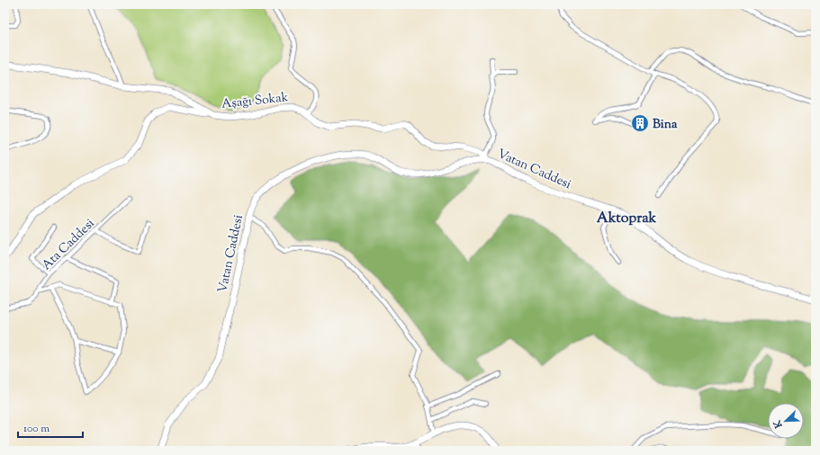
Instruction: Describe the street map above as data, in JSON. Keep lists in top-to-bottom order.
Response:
{
  "streets": {
    "street": ["Aşağı Sokak", "Vatan Caddesi", "Ata Caddesi"]
  },
  "crossings": [
    ["Aşağı Sokak", "Vatan Caddesi"]
  ],
  "districts": ["Aktoprak"],
  "places": {
    "building": ["Bina"]
  },
  "scale_bar": "100 m",
  "north": "bottom left"
}
